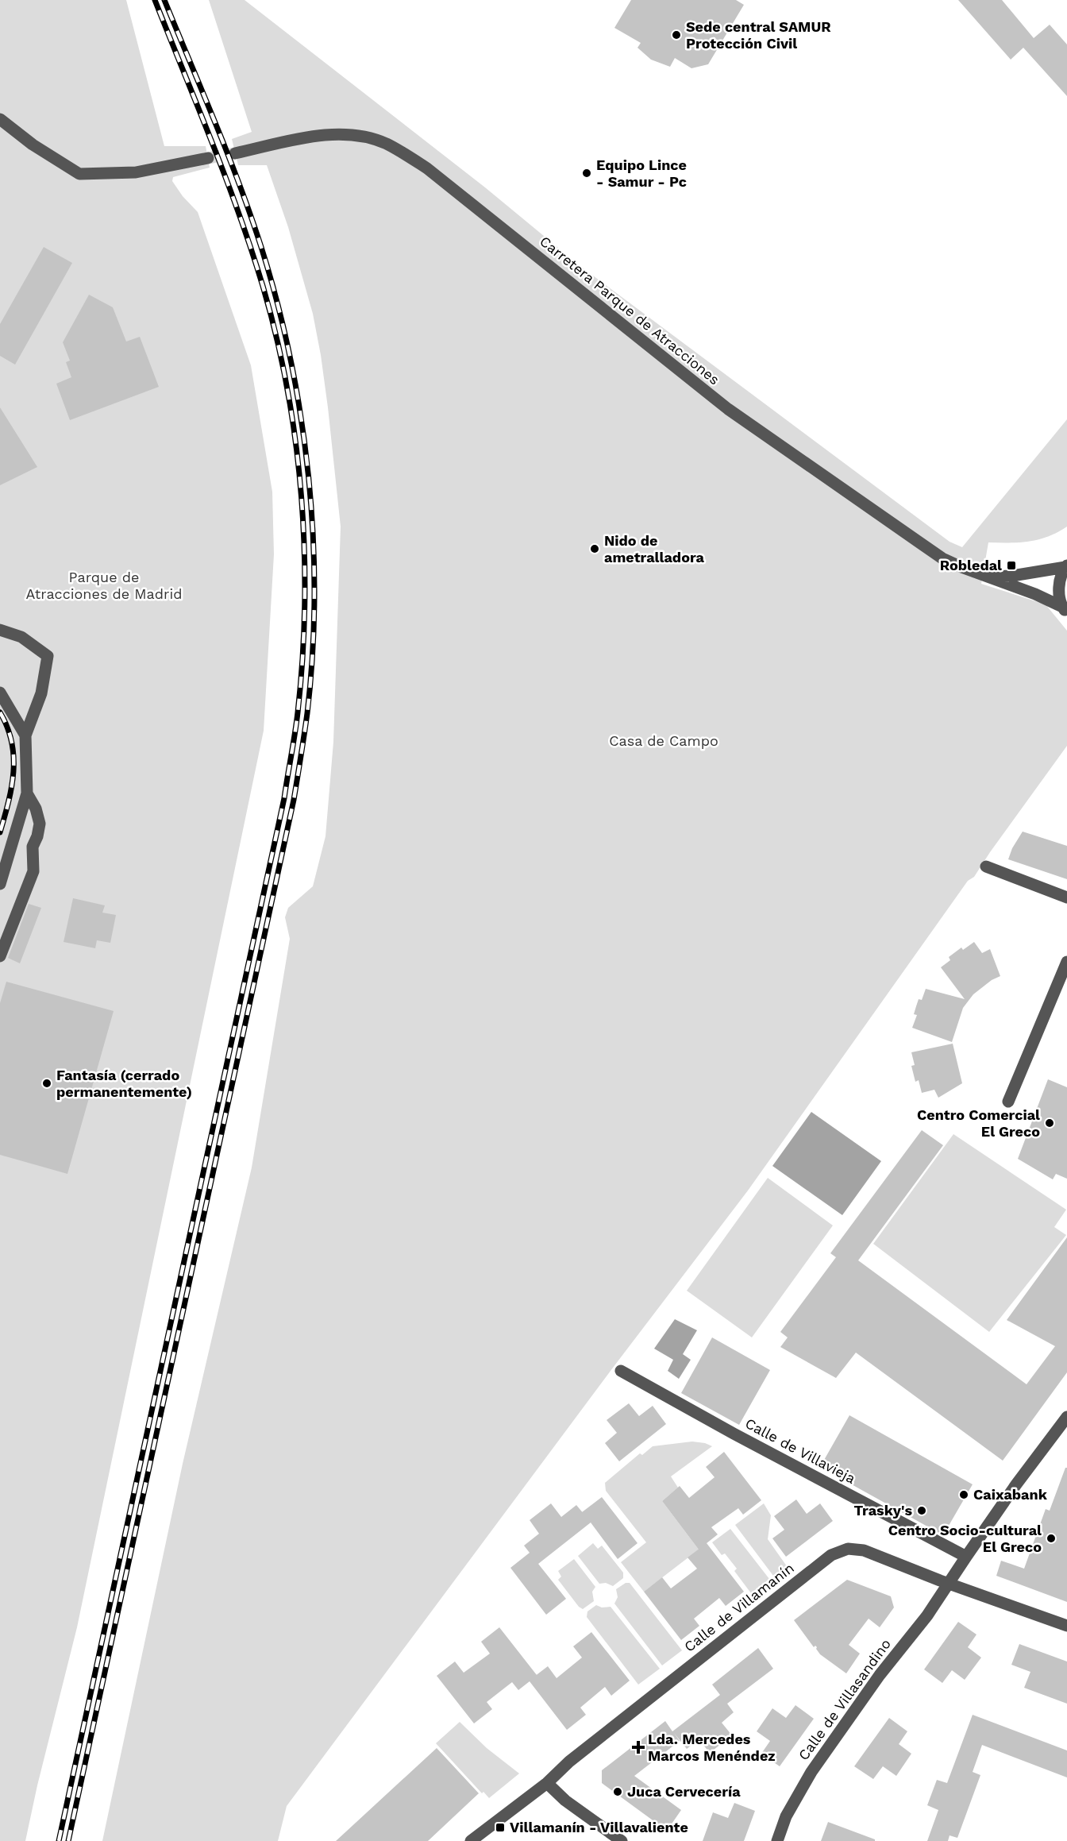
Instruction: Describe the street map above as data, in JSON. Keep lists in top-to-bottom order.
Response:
{
  "streets": {
    "street": [
      "Carretera Parque de Atracciones",
      "Calle de Villavieja",
      "Calle de Villamanín",
      "Calle de Villasandino"
    ]
  },
  "crossings": [
    ["Calle de Villavieja", "Calle de Villasandino"],
    ["Calle de Villamanín", "Calle de Villasandino"]
  ],
  "parks": ["Parque de Atracciones de Madrid", "Casa de Campo"],
  "places": {
    "other": [
      "Sede central SAMUR Protección Civil",
      "Equipo Lince - Samur - Pc",
      "Nido de ametralladora",
      "Fantasía (cerrado permanentemente)",
      "Centro Comercial El Greco",
      "Caixabank",
      "Trasky's",
      "Centro Socio-cultural El Greco",
      "Juca Cervecería"
    ],
    "transit": ["Robledal", "Villamanín - Villavaliente"],
    "health": ["Lda. Mercedes Marcos Menéndez"]
  }
}
